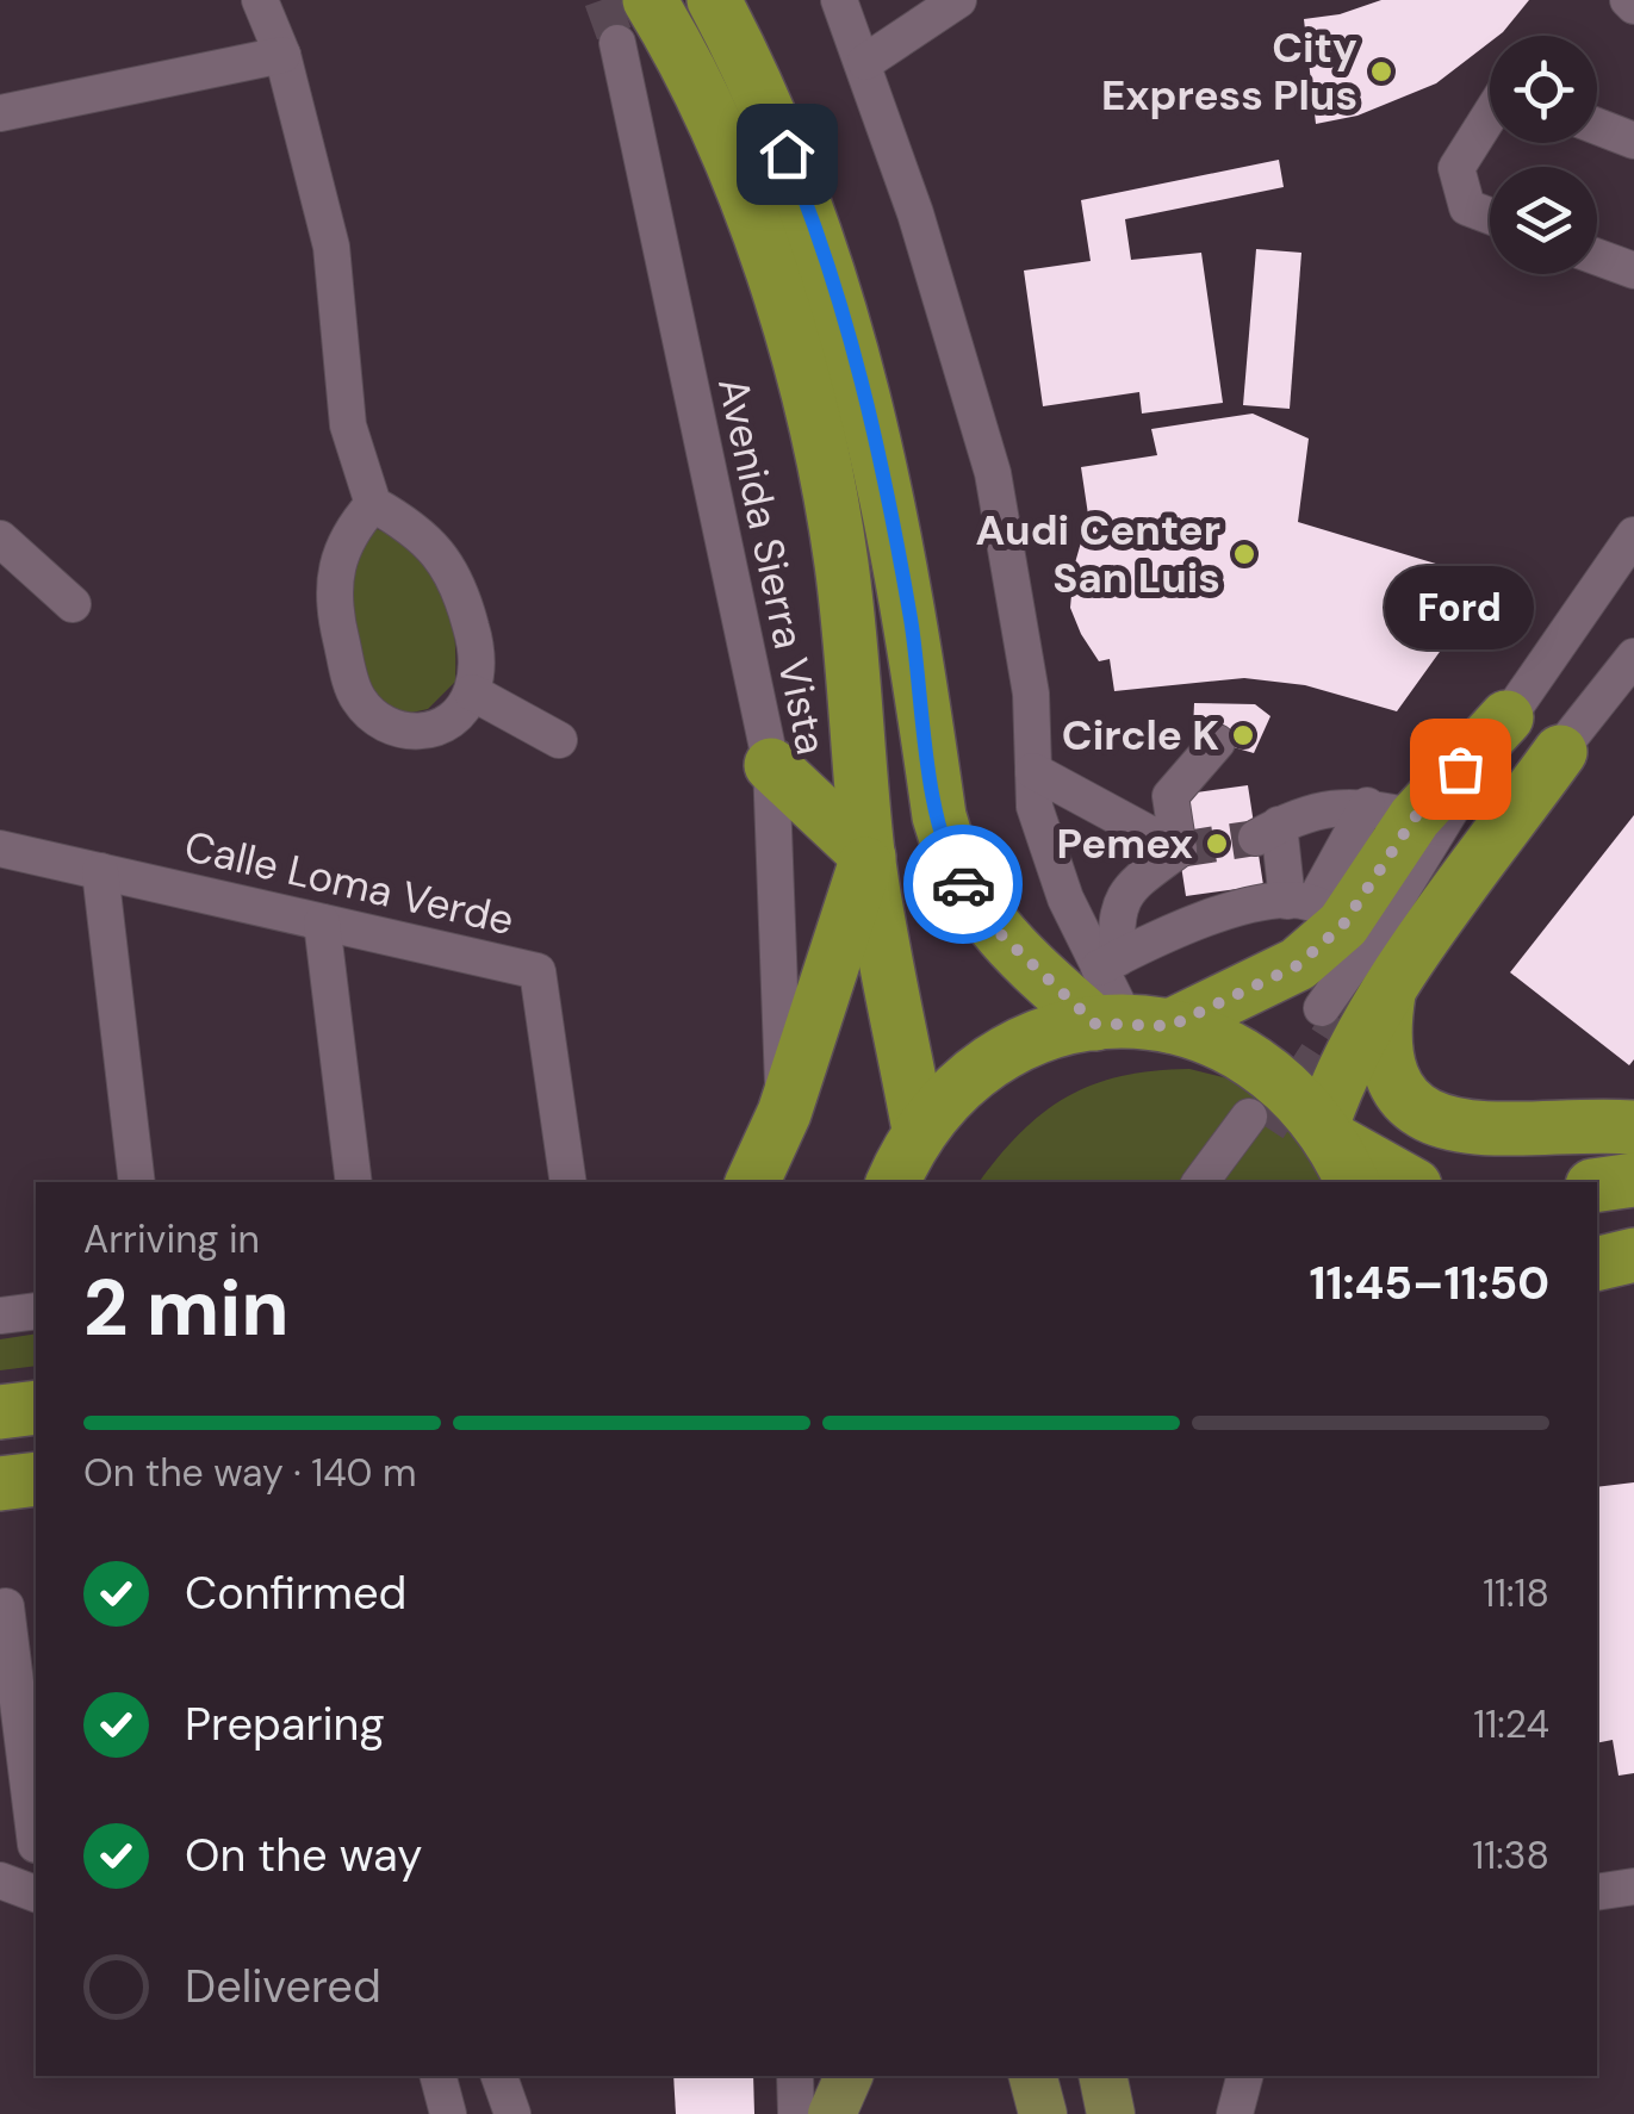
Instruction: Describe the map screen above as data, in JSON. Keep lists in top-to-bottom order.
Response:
{
  "streets": {
    "street": ["Avenida Sierra Vista", "Calle Loma Verde"]
  },
  "places": [
    "City Express Plus",
    "Audi Center San Luis",
    "Circle K",
    "Ford",
    "Pemex"
  ],
  "page": {
    "bubble": "Ford",
    "heading": ["2 min", "Arriving in", "11:45–11:50"],
    "bar": "On the way · 140 m",
    "list": [
      ["Confirmed", "11:18"],
      ["Preparing", "11:24"],
      ["On the way", "11:38"],
      "Delivered"
    ]
  }
}
